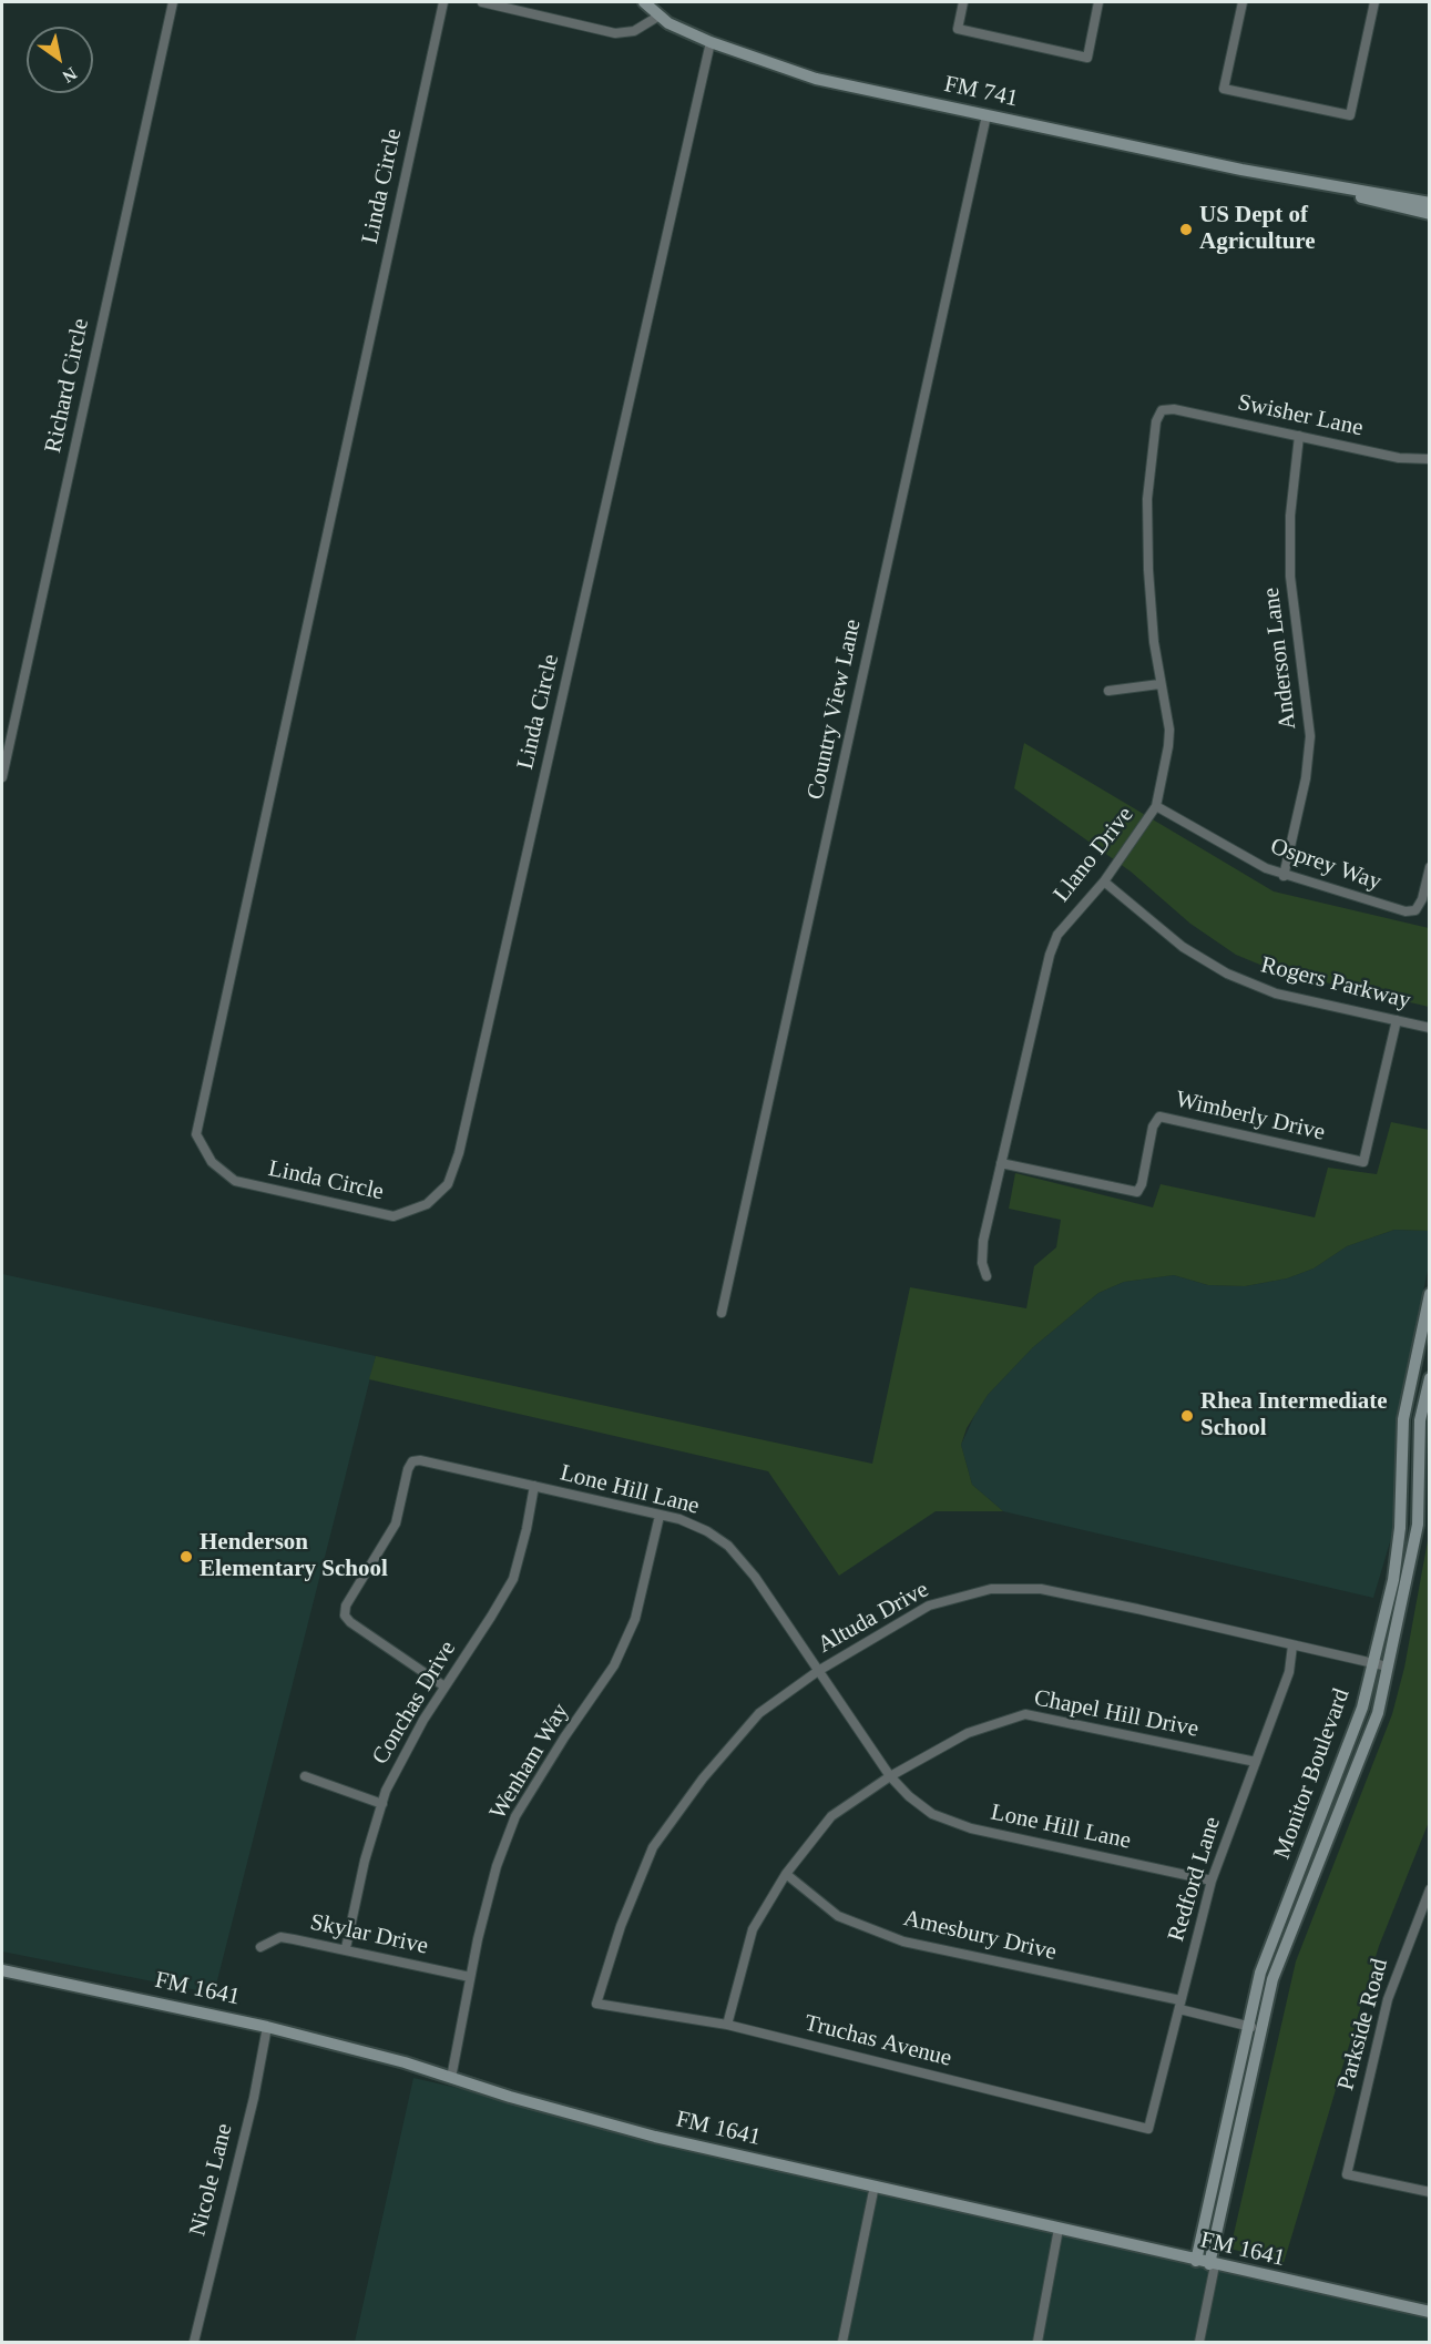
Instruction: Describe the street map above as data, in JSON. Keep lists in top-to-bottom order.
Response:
{
  "streets": {
    "main road": ["FM 741", "Monitor Boulevard", "FM 1641"],
    "street": [
      "Linda Circle",
      "Richard Circle",
      "Swisher Lane",
      "Anderson Lane",
      "Country View Lane",
      "Llano Drive",
      "Osprey Way",
      "Rogers Parkway",
      "Wimberly Drive",
      "Lone Hill Lane",
      "Altuda Drive",
      "Conchas Drive",
      "Chapel Hill Drive",
      "Wenham Way",
      "Redford Lane",
      "Skylar Drive",
      "Amesbury Drive",
      "Parkside Road",
      "Truchas Avenue",
      "Nicole Lane"
    ]
  },
  "crossings": [
    ["FM 741", "Linda Circle"],
    ["FM 741", "Country View Lane"],
    ["Swisher Lane", "Anderson Lane"],
    ["Swisher Lane", "Llano Drive"],
    ["Anderson Lane", "Osprey Way"],
    ["Llano Drive", "Osprey Way"],
    ["Llano Drive", "Rogers Parkway"],
    ["Llano Drive", "Wimberly Drive"],
    ["Rogers Parkway", "Wimberly Drive"],
    ["Lone Hill Lane", "Altuda Drive"],
    ["Lone Hill Lane", "Conchas Drive"],
    ["Lone Hill Lane", "Chapel Hill Drive"],
    ["Lone Hill Lane", "Wenham Way"],
    ["Lone Hill Lane", "Redford Lane"],
    ["Altuda Drive", "Monitor Boulevard"],
    ["Altuda Drive", "Redford Lane"],
    ["Altuda Drive", "Truchas Avenue"],
    ["Conchas Drive", "Skylar Drive"],
    ["Chapel Hill Drive", "Redford Lane"],
    ["Chapel Hill Drive", "Amesbury Drive"],
    ["Chapel Hill Drive", "Truchas Avenue"],
    ["Wenham Way", "Skylar Drive"],
    ["Wenham Way", "FM 1641"],
    ["Monitor Boulevard", "Amesbury Drive"],
    ["Monitor Boulevard", "FM 1641"],
    ["Redford Lane", "Amesbury Drive"],
    ["Redford Lane", "Truchas Avenue"],
    ["FM 1641", "Nicole Lane"]
  ],
  "places": ["US Dept of Agriculture", "Rhea Intermediate School", "Henderson Elementary School"],
  "north": "bottom right"
}
